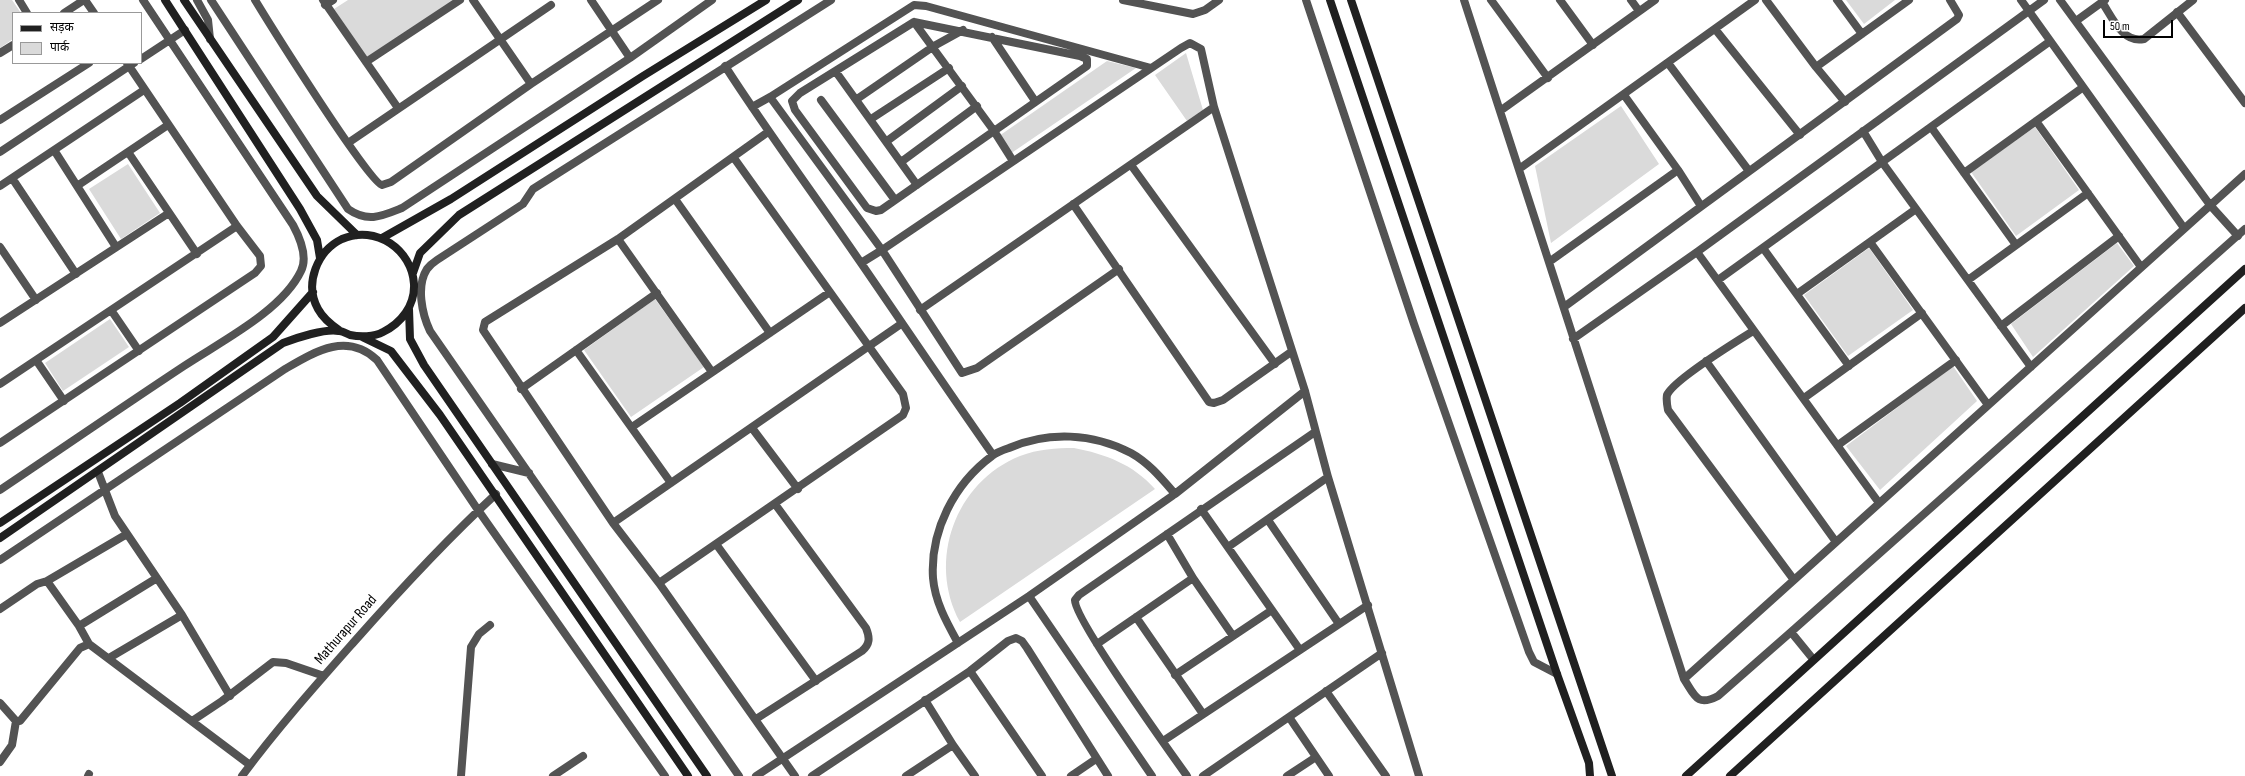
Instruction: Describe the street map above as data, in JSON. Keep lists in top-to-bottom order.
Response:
{
  "streets": {
    "street": ["Mathurapur Road"]
  },
  "legend": ["सड़क", "पार्क"],
  "scale_bar": "50 m"
}
